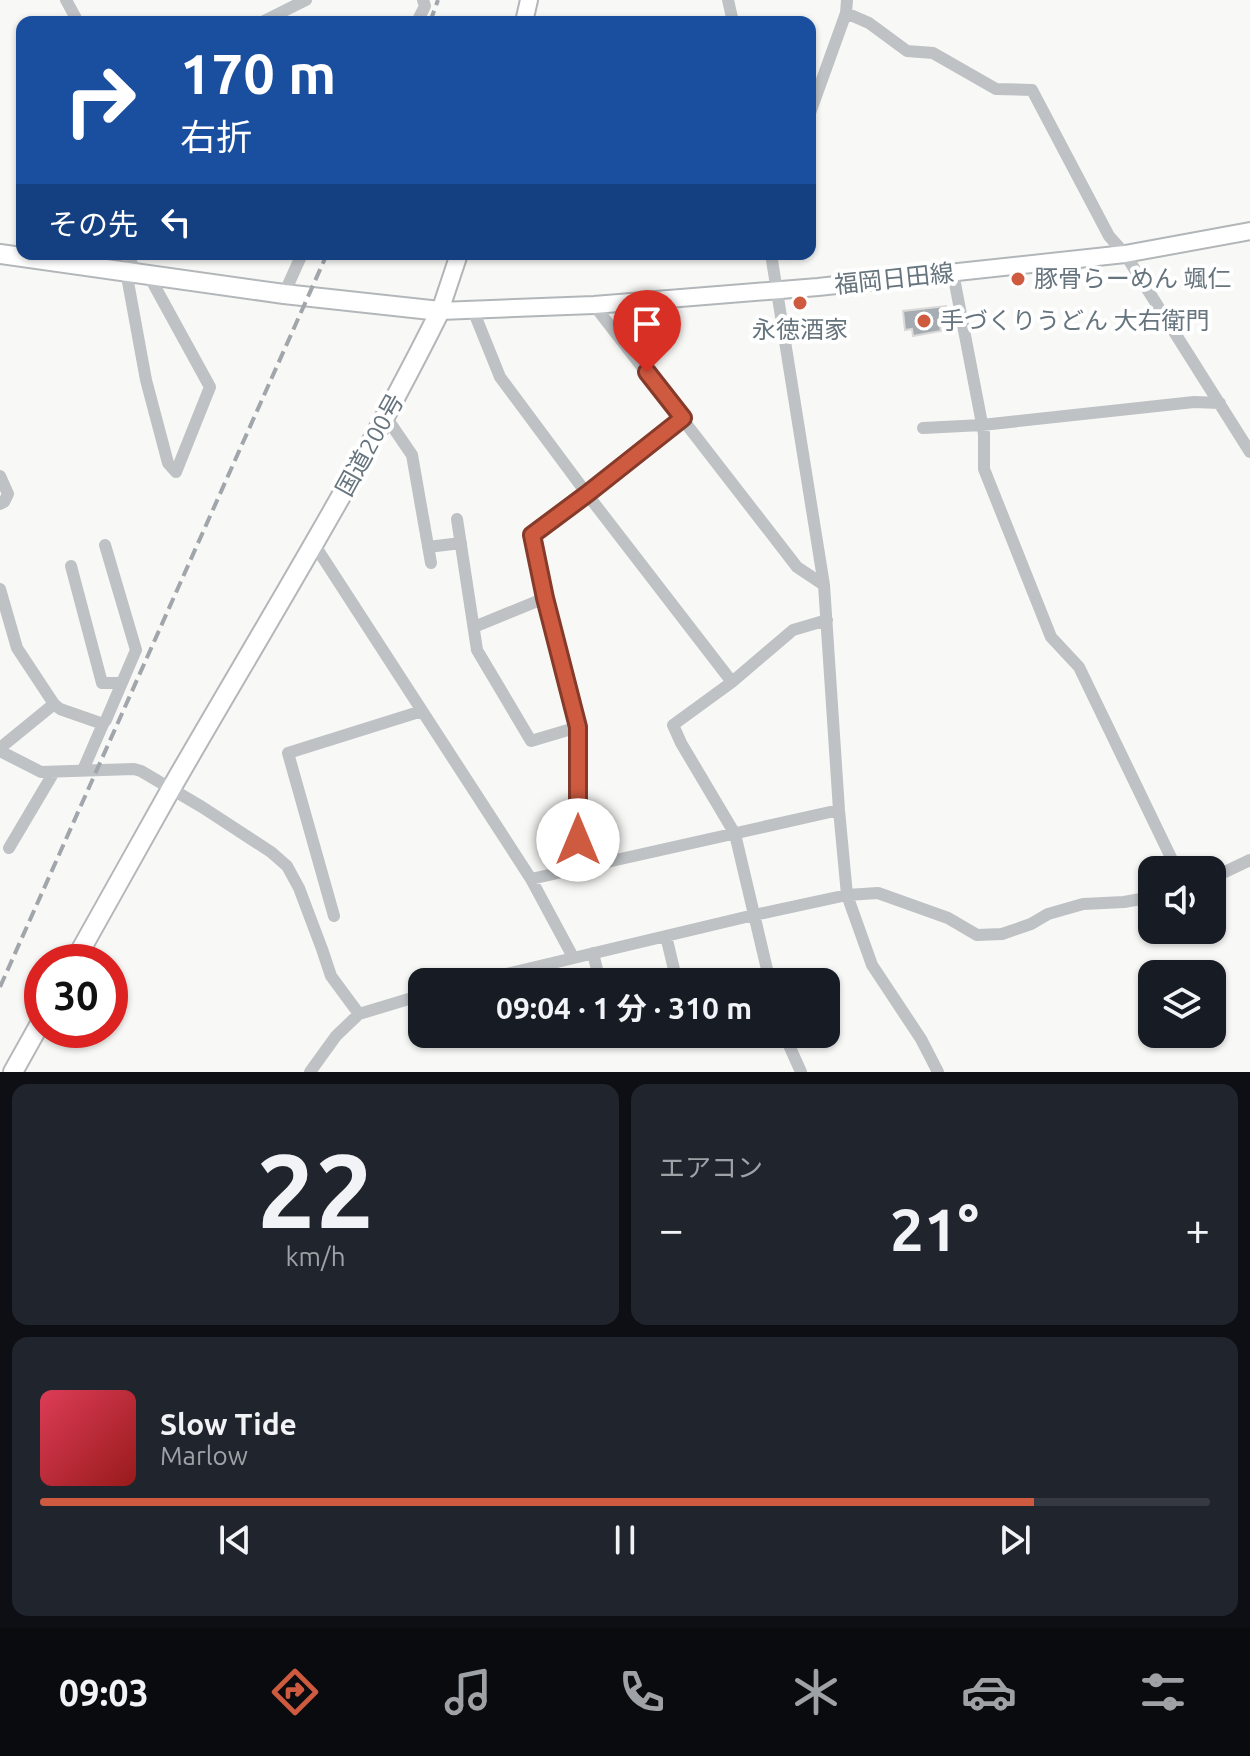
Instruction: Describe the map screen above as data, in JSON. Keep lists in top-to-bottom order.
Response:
{
  "streets": {
    "highway": ["国道200号"],
    "main road": ["福岡日田線"]
  },
  "crossings": [
    ["福岡日田線", "国道200号"]
  ],
  "places": ["豚骨らーめん 颯仁", "永徳酒家", "手づくりうどん 大右衛門"],
  "page": {
    "turn": ["170 m", "右折"],
    "then": "その先",
    "limit": "30",
    "trip": "09:04 · 1 分 · 310 m",
    "tile": [
      ["22", "km/h"],
      "エアコン"
    ],
    "heat": ["−", "21°", "+"],
    "song": ["Slow Tide", "Marlow"],
    "tabs": "09:03"
  }
}
